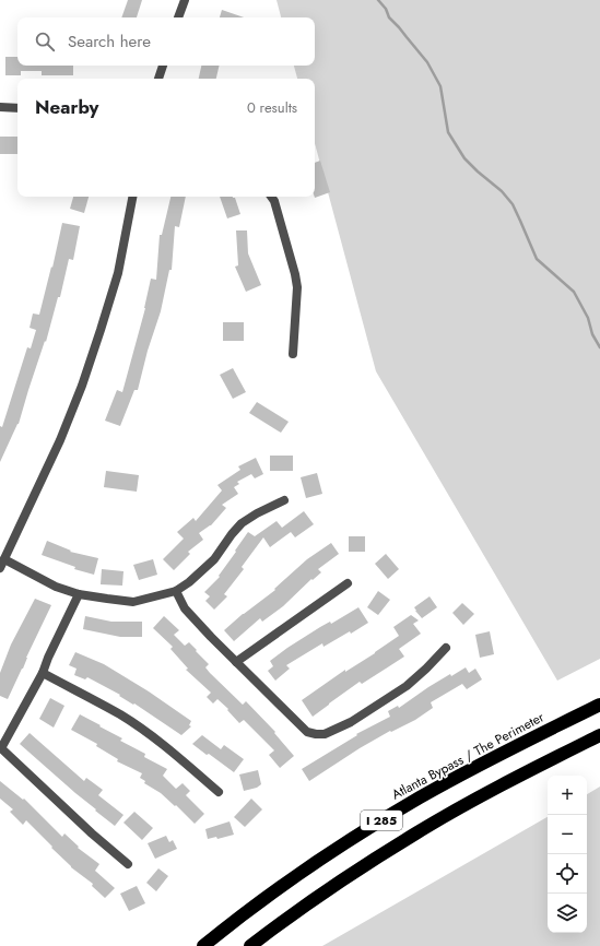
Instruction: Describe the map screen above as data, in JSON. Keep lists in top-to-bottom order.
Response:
{
  "streets": {
    "highway": ["Atlanta Bypass / The Perimeter", "I 285"]
  },
  "page": {
    "search": "Search here",
    "heading": ["Nearby", "0 results"],
    "map_buttons": ["+", "−"]
  }
}
